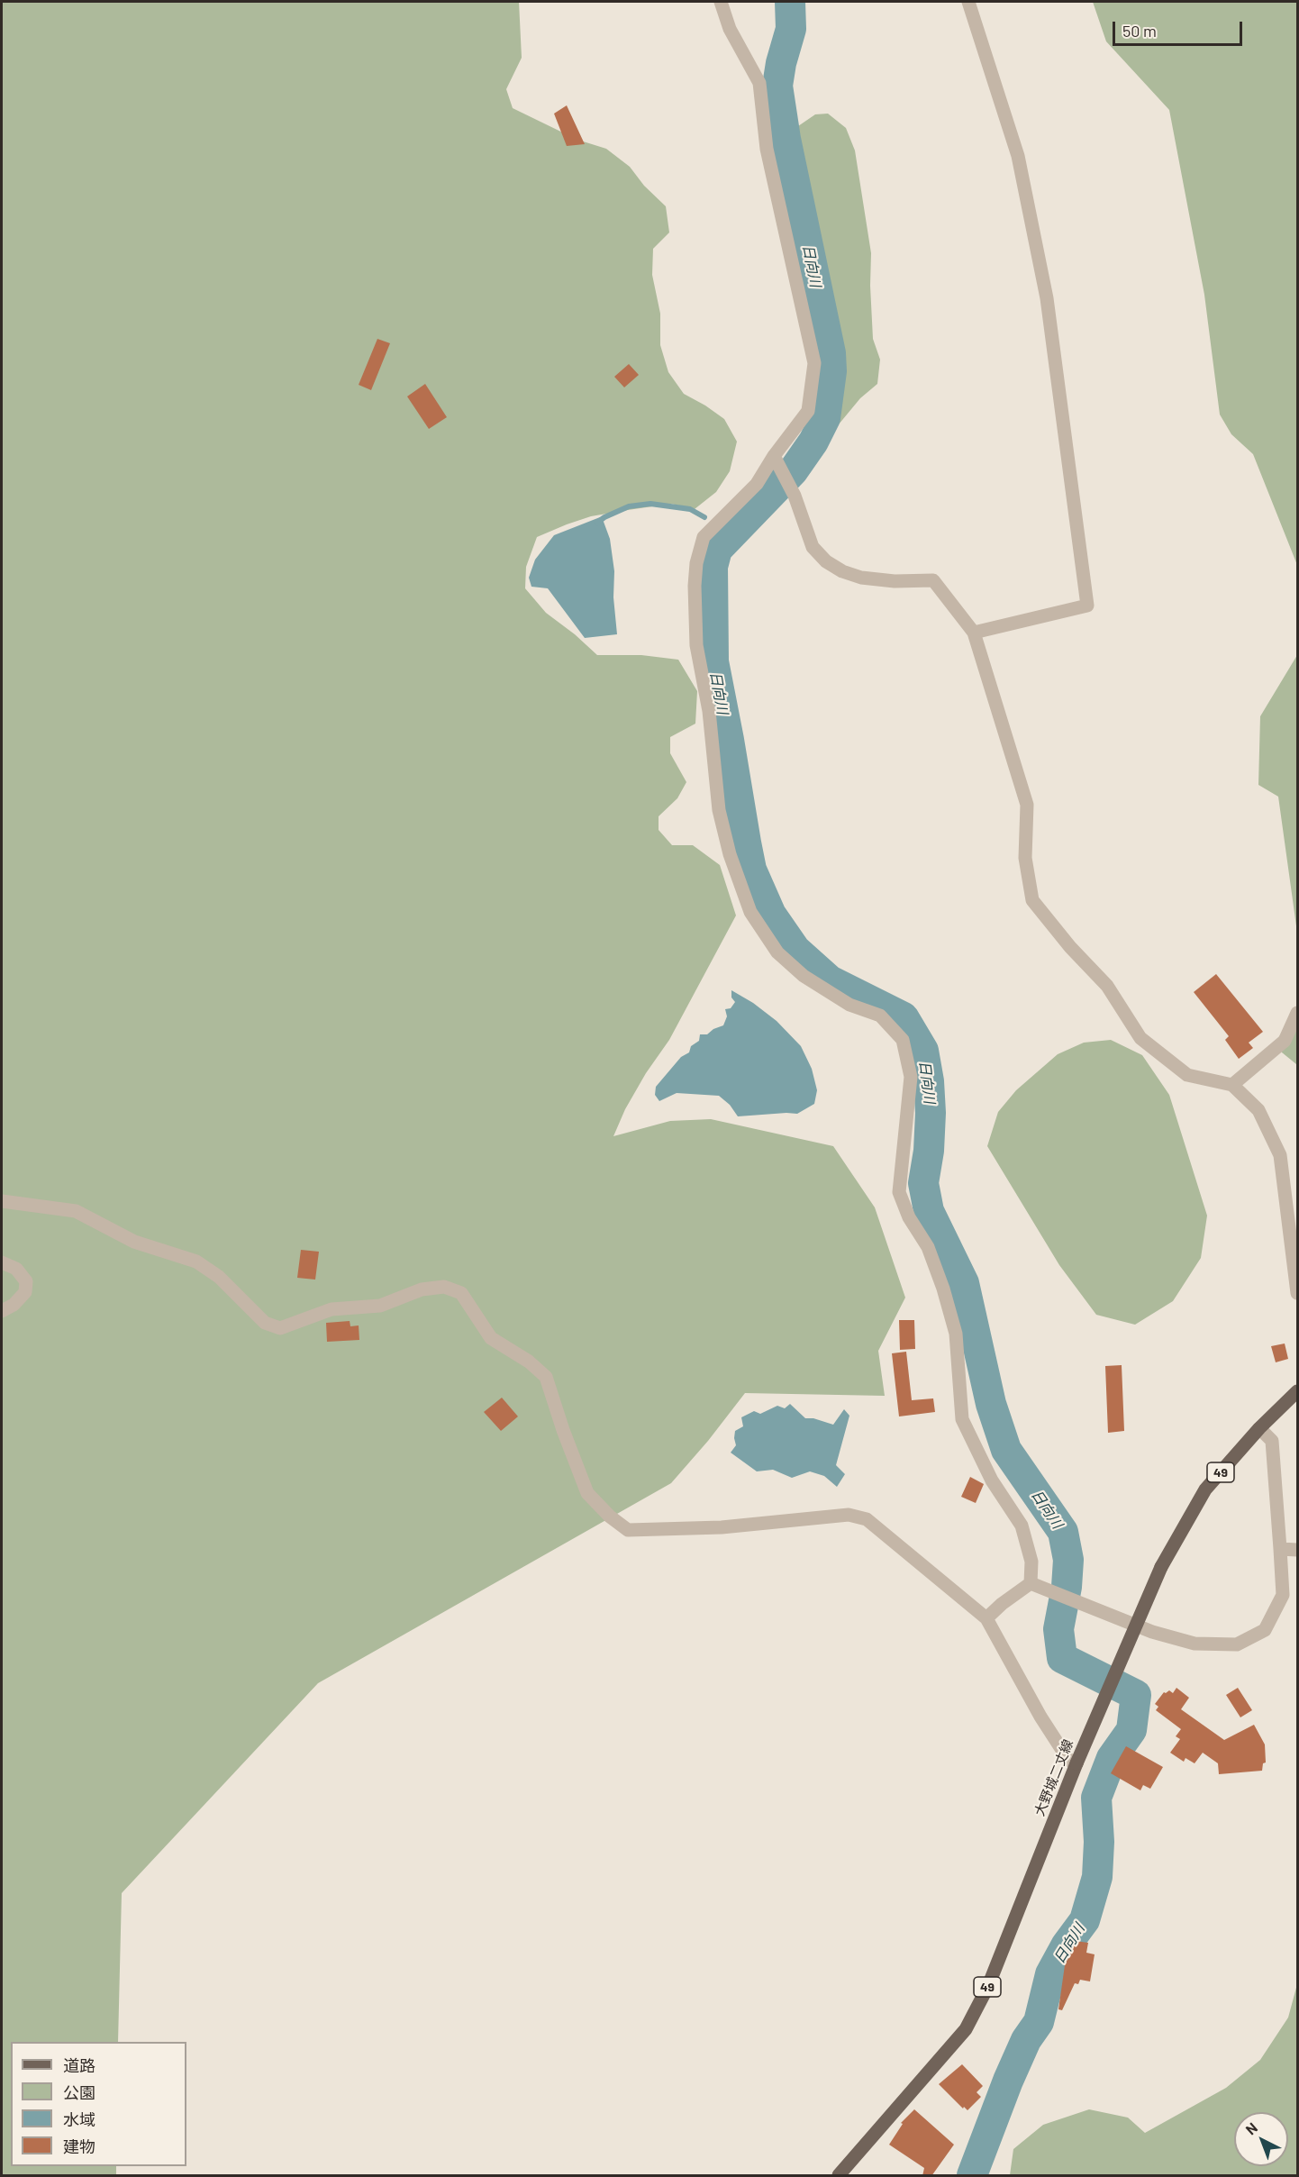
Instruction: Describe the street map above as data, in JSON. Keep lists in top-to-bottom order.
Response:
{
  "streets": {
    "main road": ["49", "大野城二丈線"]
  },
  "water": ["日向川"],
  "legend": [
    "道路",
    "公園",
    "水域",
    "建物"
  ],
  "scale_bar": "50 m",
  "north": "top left"
}
